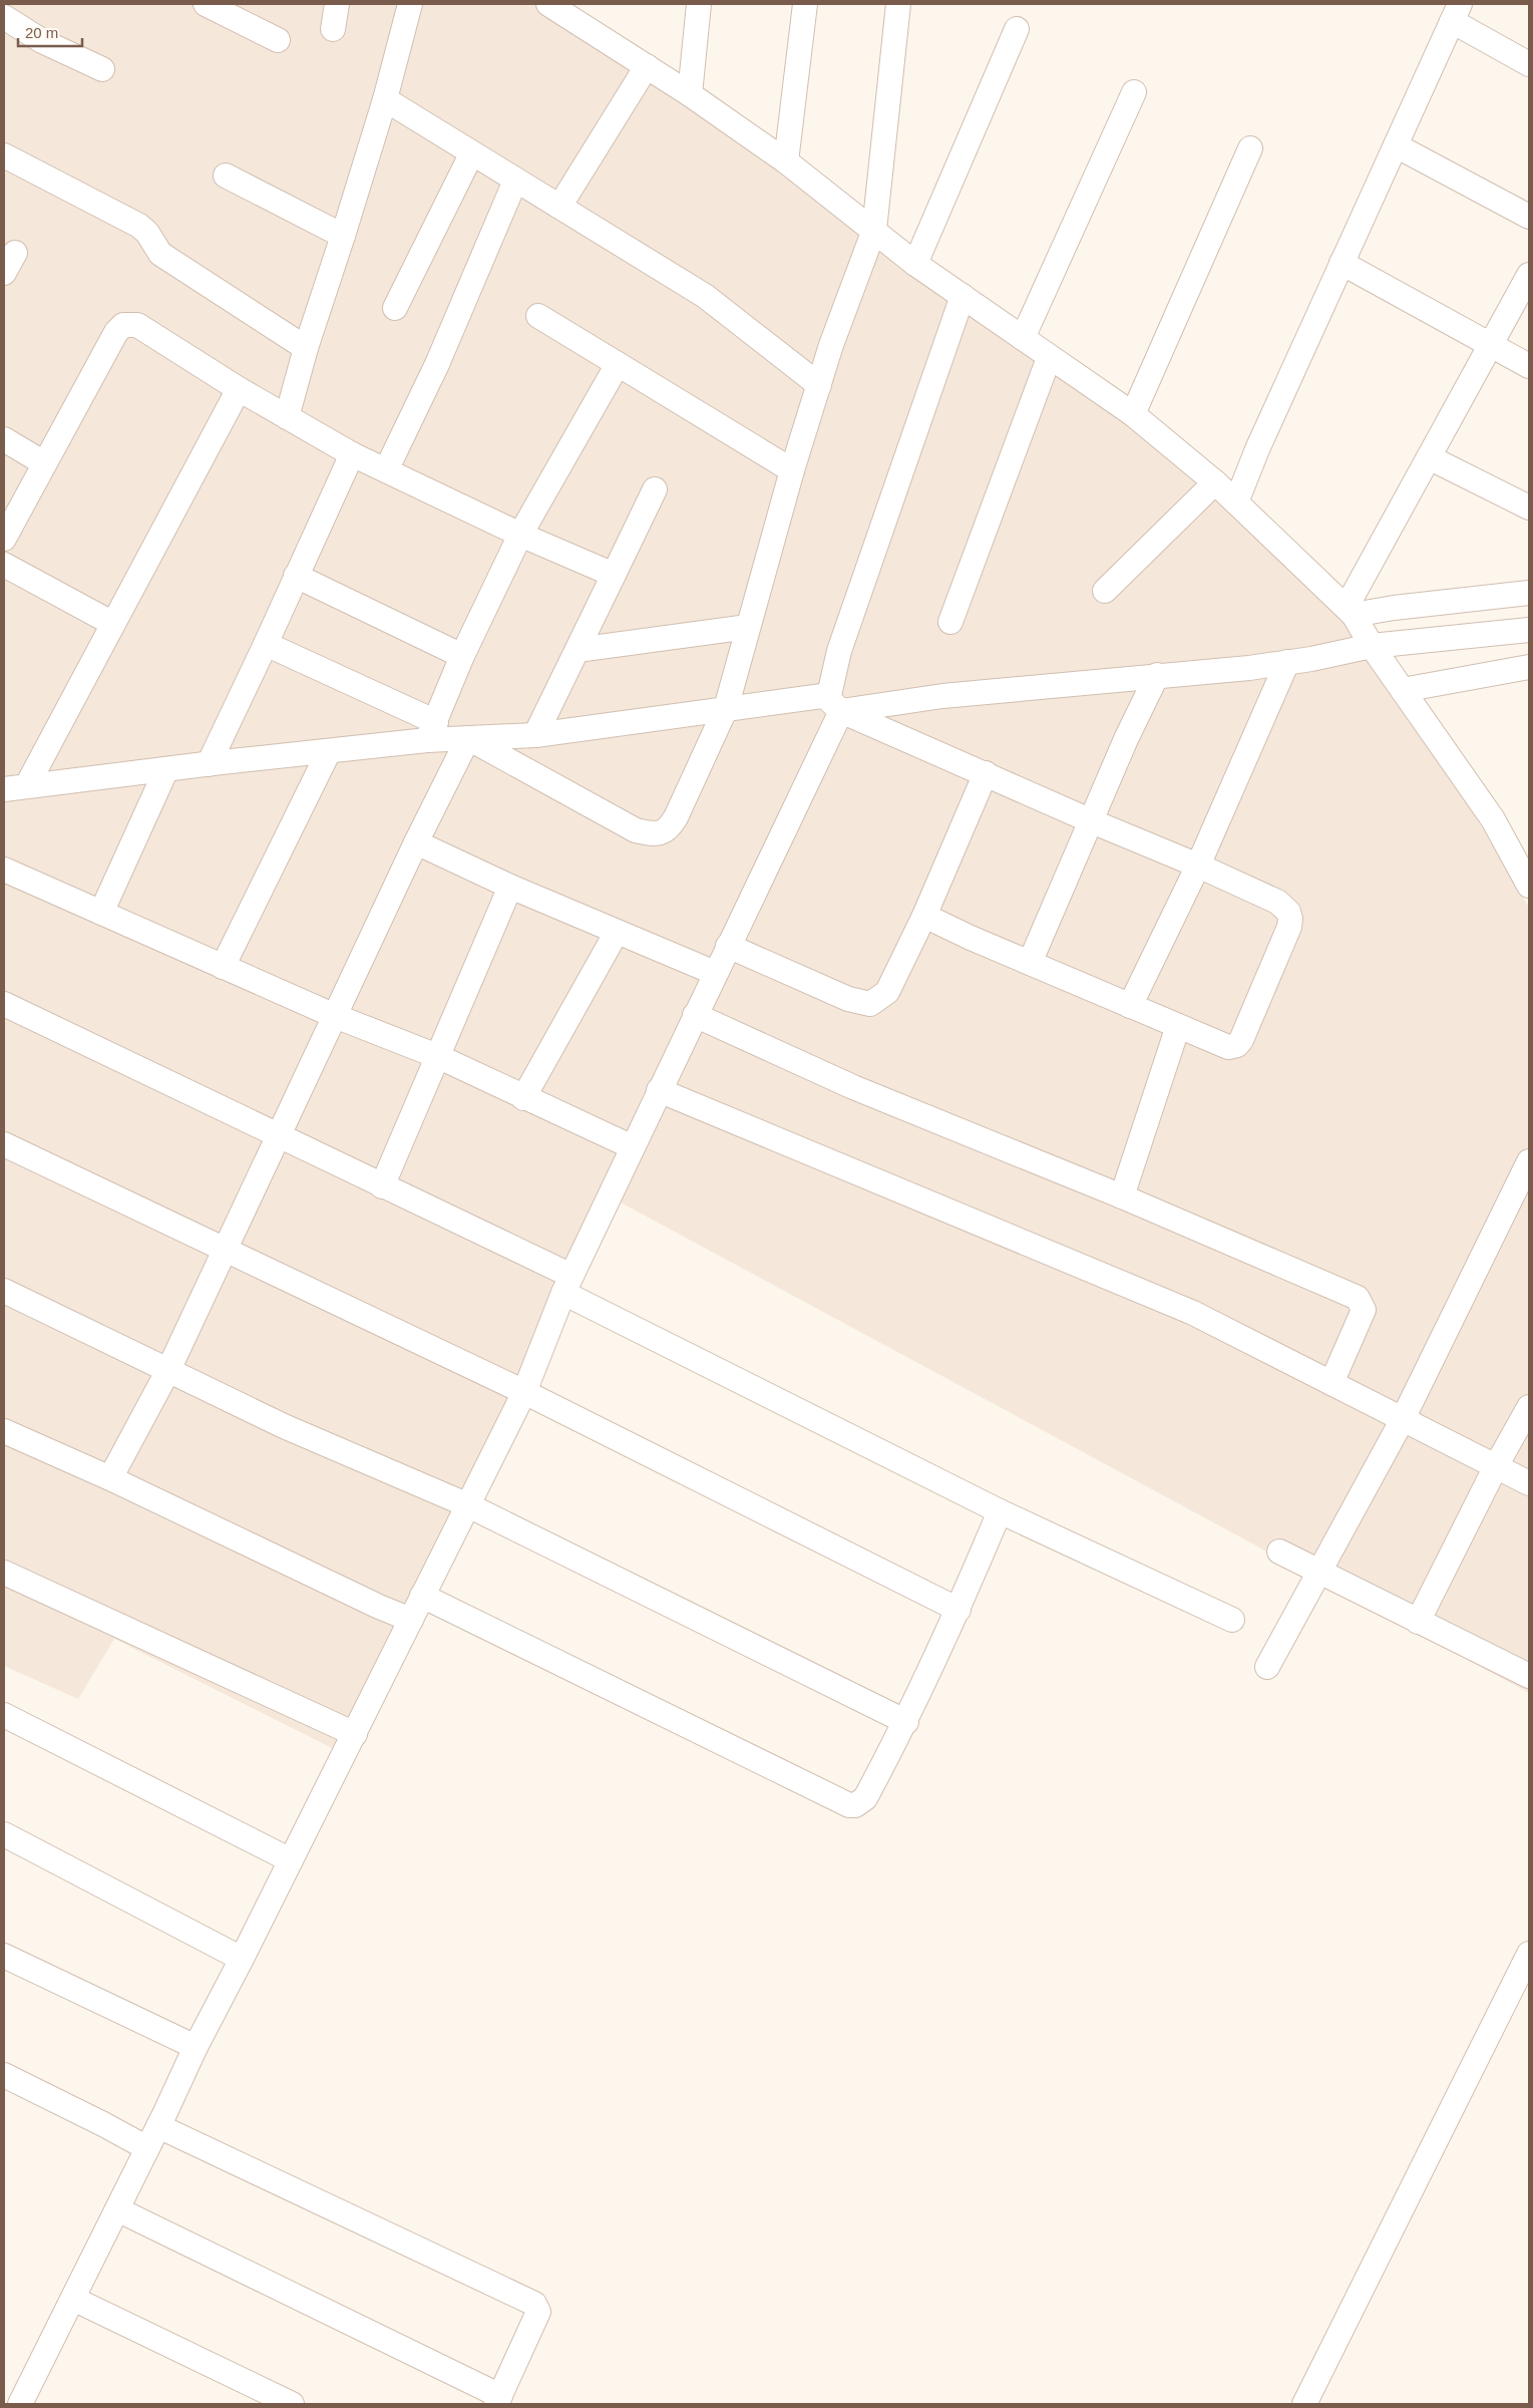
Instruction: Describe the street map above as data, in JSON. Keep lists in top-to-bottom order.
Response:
{
  "scale_bar": "20 m"
}
